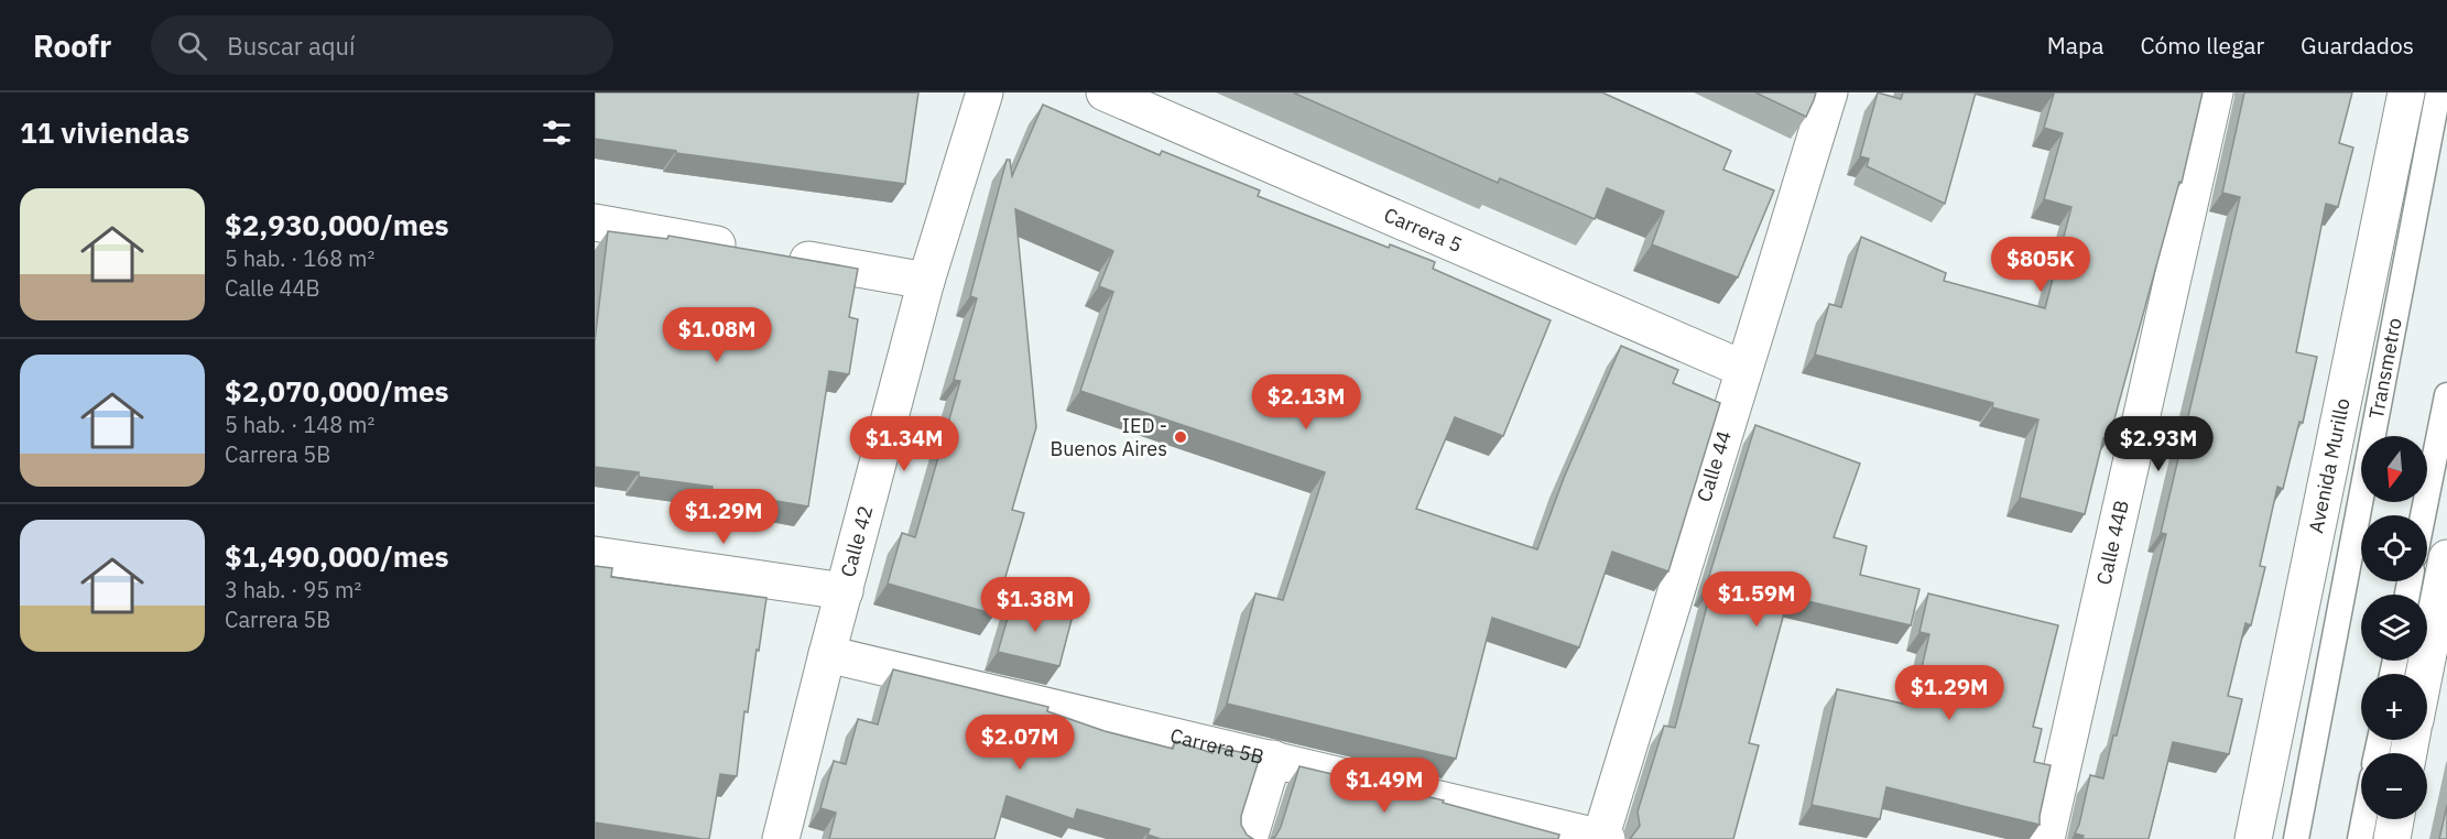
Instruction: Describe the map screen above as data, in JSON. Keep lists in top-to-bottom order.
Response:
{
  "streets": {
    "street": [
      "Carrera 5",
      "Calle 44",
      "Avenida Murillo",
      "Calle 42",
      "Calle 44B",
      "Carrera 5B"
    ],
    "lane": ["Transmetro"]
  },
  "crossings": [
    ["Carrera 5", "Calle 44"],
    ["Calle 44", "Carrera 5B"],
    ["Calle 42", "Carrera 5B"]
  ],
  "places": ["IED - Buenos Aires"],
  "north": "bottom",
  "page": {
    "header": "Roofr",
    "search": "Buscar aquí",
    "nav": ["Mapa", "Cómo llegar", "Guardados"],
    "heading": "11 viviendas",
    "list": [
      {
        "name": "$2,930,000/mes",
        "note": "5 hab. · 168 m² · Calle 44B"
      },
      {
        "name": "$2,070,000/mes",
        "note": "5 hab. · 148 m² · Carrera 5B"
      },
      {
        "name": "$1,490,000/mes",
        "note": "3 hab. · 95 m² · Carrera 5B"
      }
    ],
    "price": [
      "$805K",
      "$1.08M",
      "$2.13M",
      "$1.34M",
      "$2.93M",
      "$1.29M",
      "$1.59M",
      "$1.38M",
      "$1.29M",
      "$2.07M",
      "$1.49M"
    ],
    "map_buttons": ["+", "−"]
  }
}
